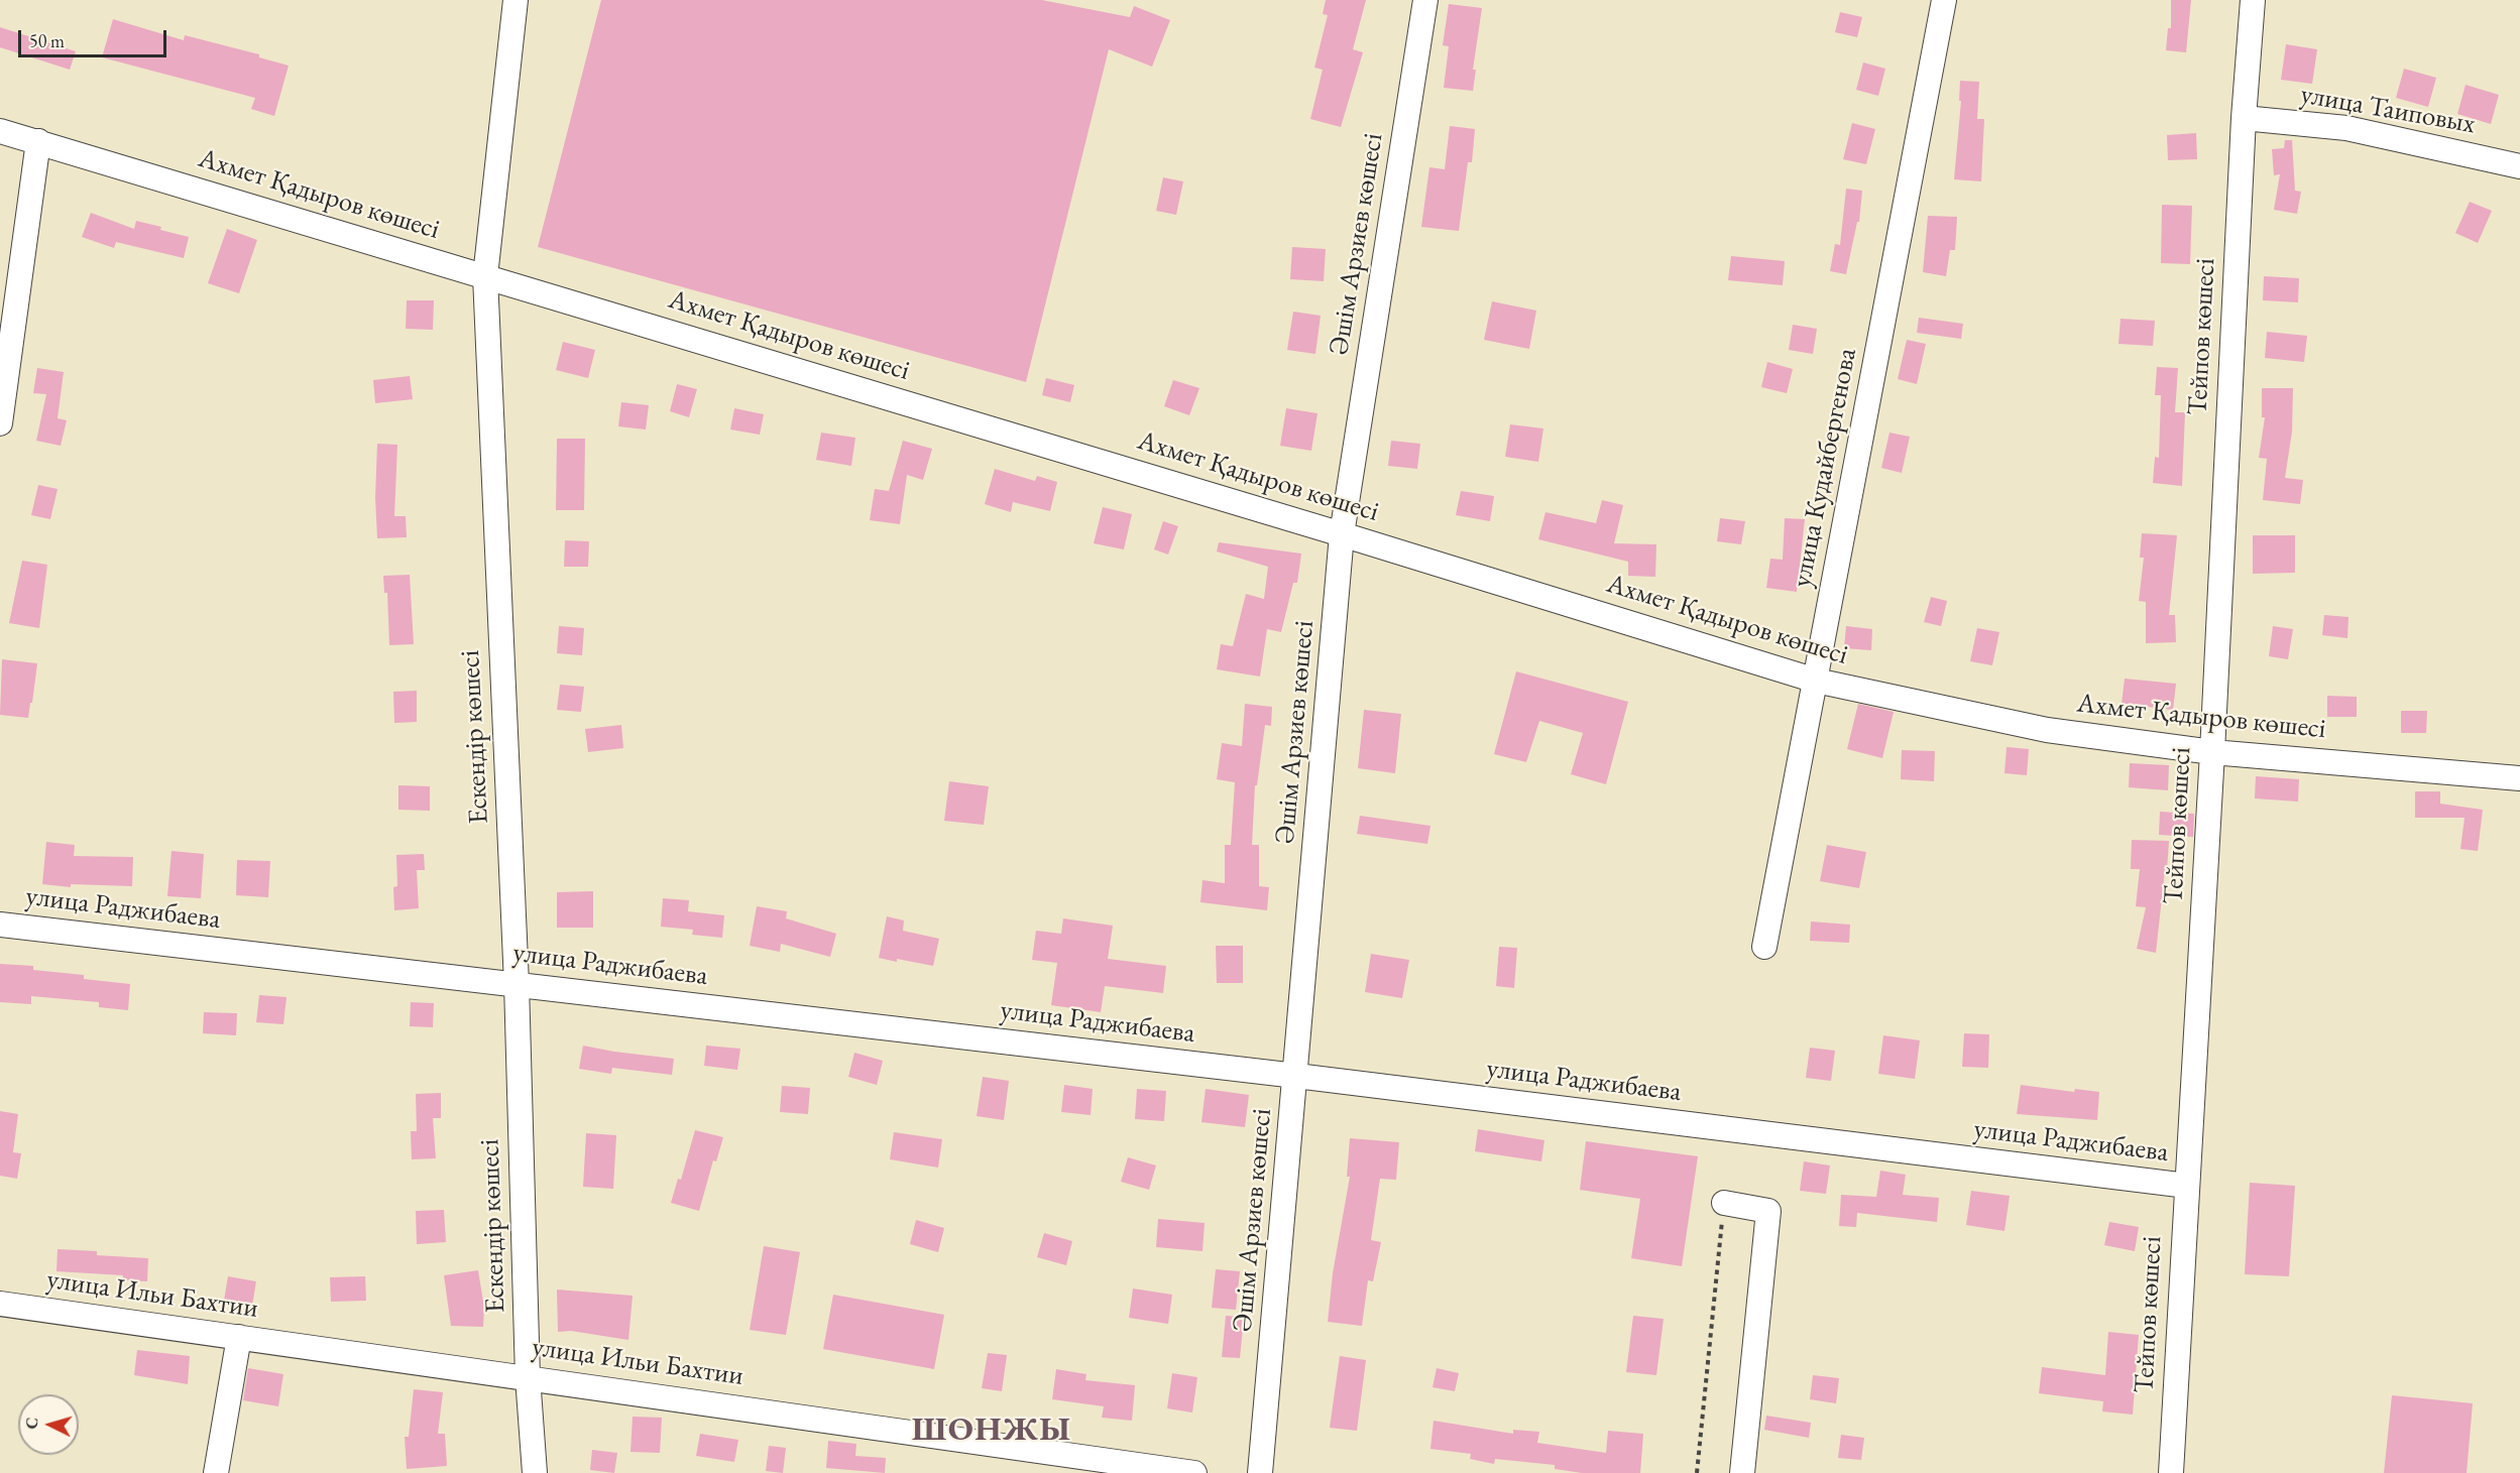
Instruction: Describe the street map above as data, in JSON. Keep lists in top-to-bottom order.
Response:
{
  "streets": {
    "street": [
      "улица Таиповых",
      "Ахмет Қадыров көшесі",
      "Әшім Арзиев көшесі",
      "Тейпов көшесі",
      "улица Кудайбергенова",
      "Ескендір көшесі",
      "улица Раджибаева",
      "улица Ильи Бахтии"
    ]
  },
  "crossings": [
    ["улица Таиповых", "Тейпов көшесі"],
    ["Ахмет Қадыров көшесі", "Әшім Арзиев көшесі"],
    ["Ахмет Қадыров көшесі", "Тейпов көшесі"],
    ["Ахмет Қадыров көшесі", "улица Кудайбергенова"],
    ["Ахмет Қадыров көшесі", "Ескендір көшесі"],
    ["Әшім Арзиев көшесі", "улица Раджибаева"],
    ["Тейпов көшесі", "улица Раджибаева"],
    ["Ескендір көшесі", "улица Раджибаева"],
    ["Ескендір көшесі", "улица Ильи Бахтии"]
  ],
  "districts": ["ШОНЖЫ"],
  "scale_bar": "50 m",
  "north": "left"
}
